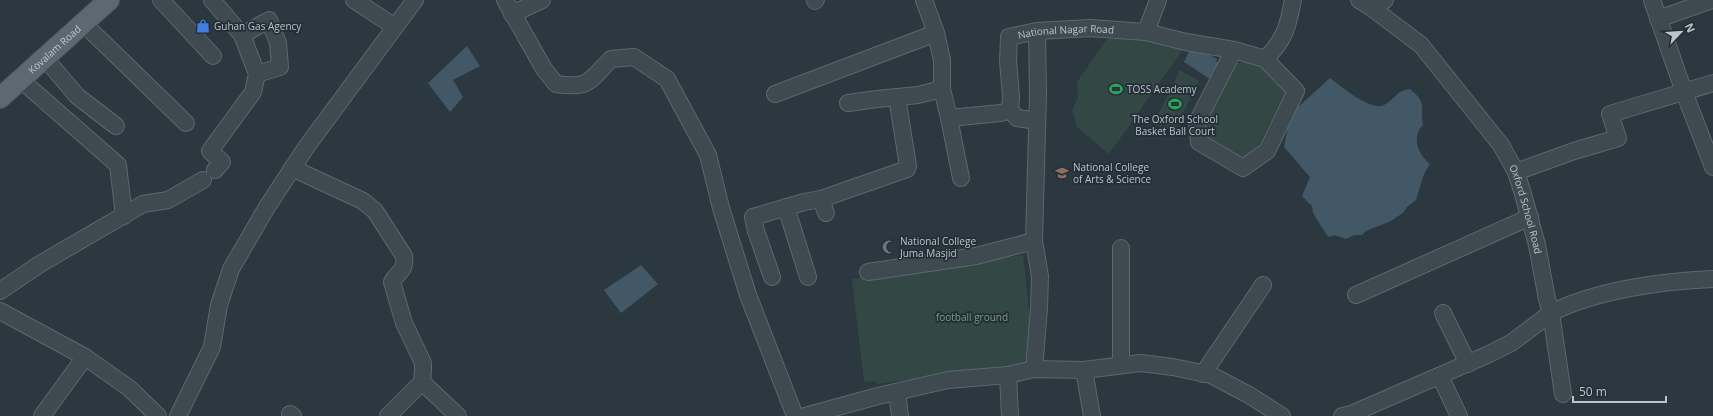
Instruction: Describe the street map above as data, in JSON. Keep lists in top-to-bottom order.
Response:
{
  "streets": {
    "main road": ["Kovalam Road"],
    "street": ["National Nagar Road", "Oxford School Road"]
  },
  "parks": ["football ground"],
  "places": {
    "shop": ["Guhan Gas Agency"],
    "sports": ["TOSS Academy", "The Oxford School Basket Ball Court"],
    "school or university": ["National College of Arts & Science"],
    "mosque": ["National College Juma Masjid"]
  },
  "scale_bar": "50 m",
  "north": "top right"
}
